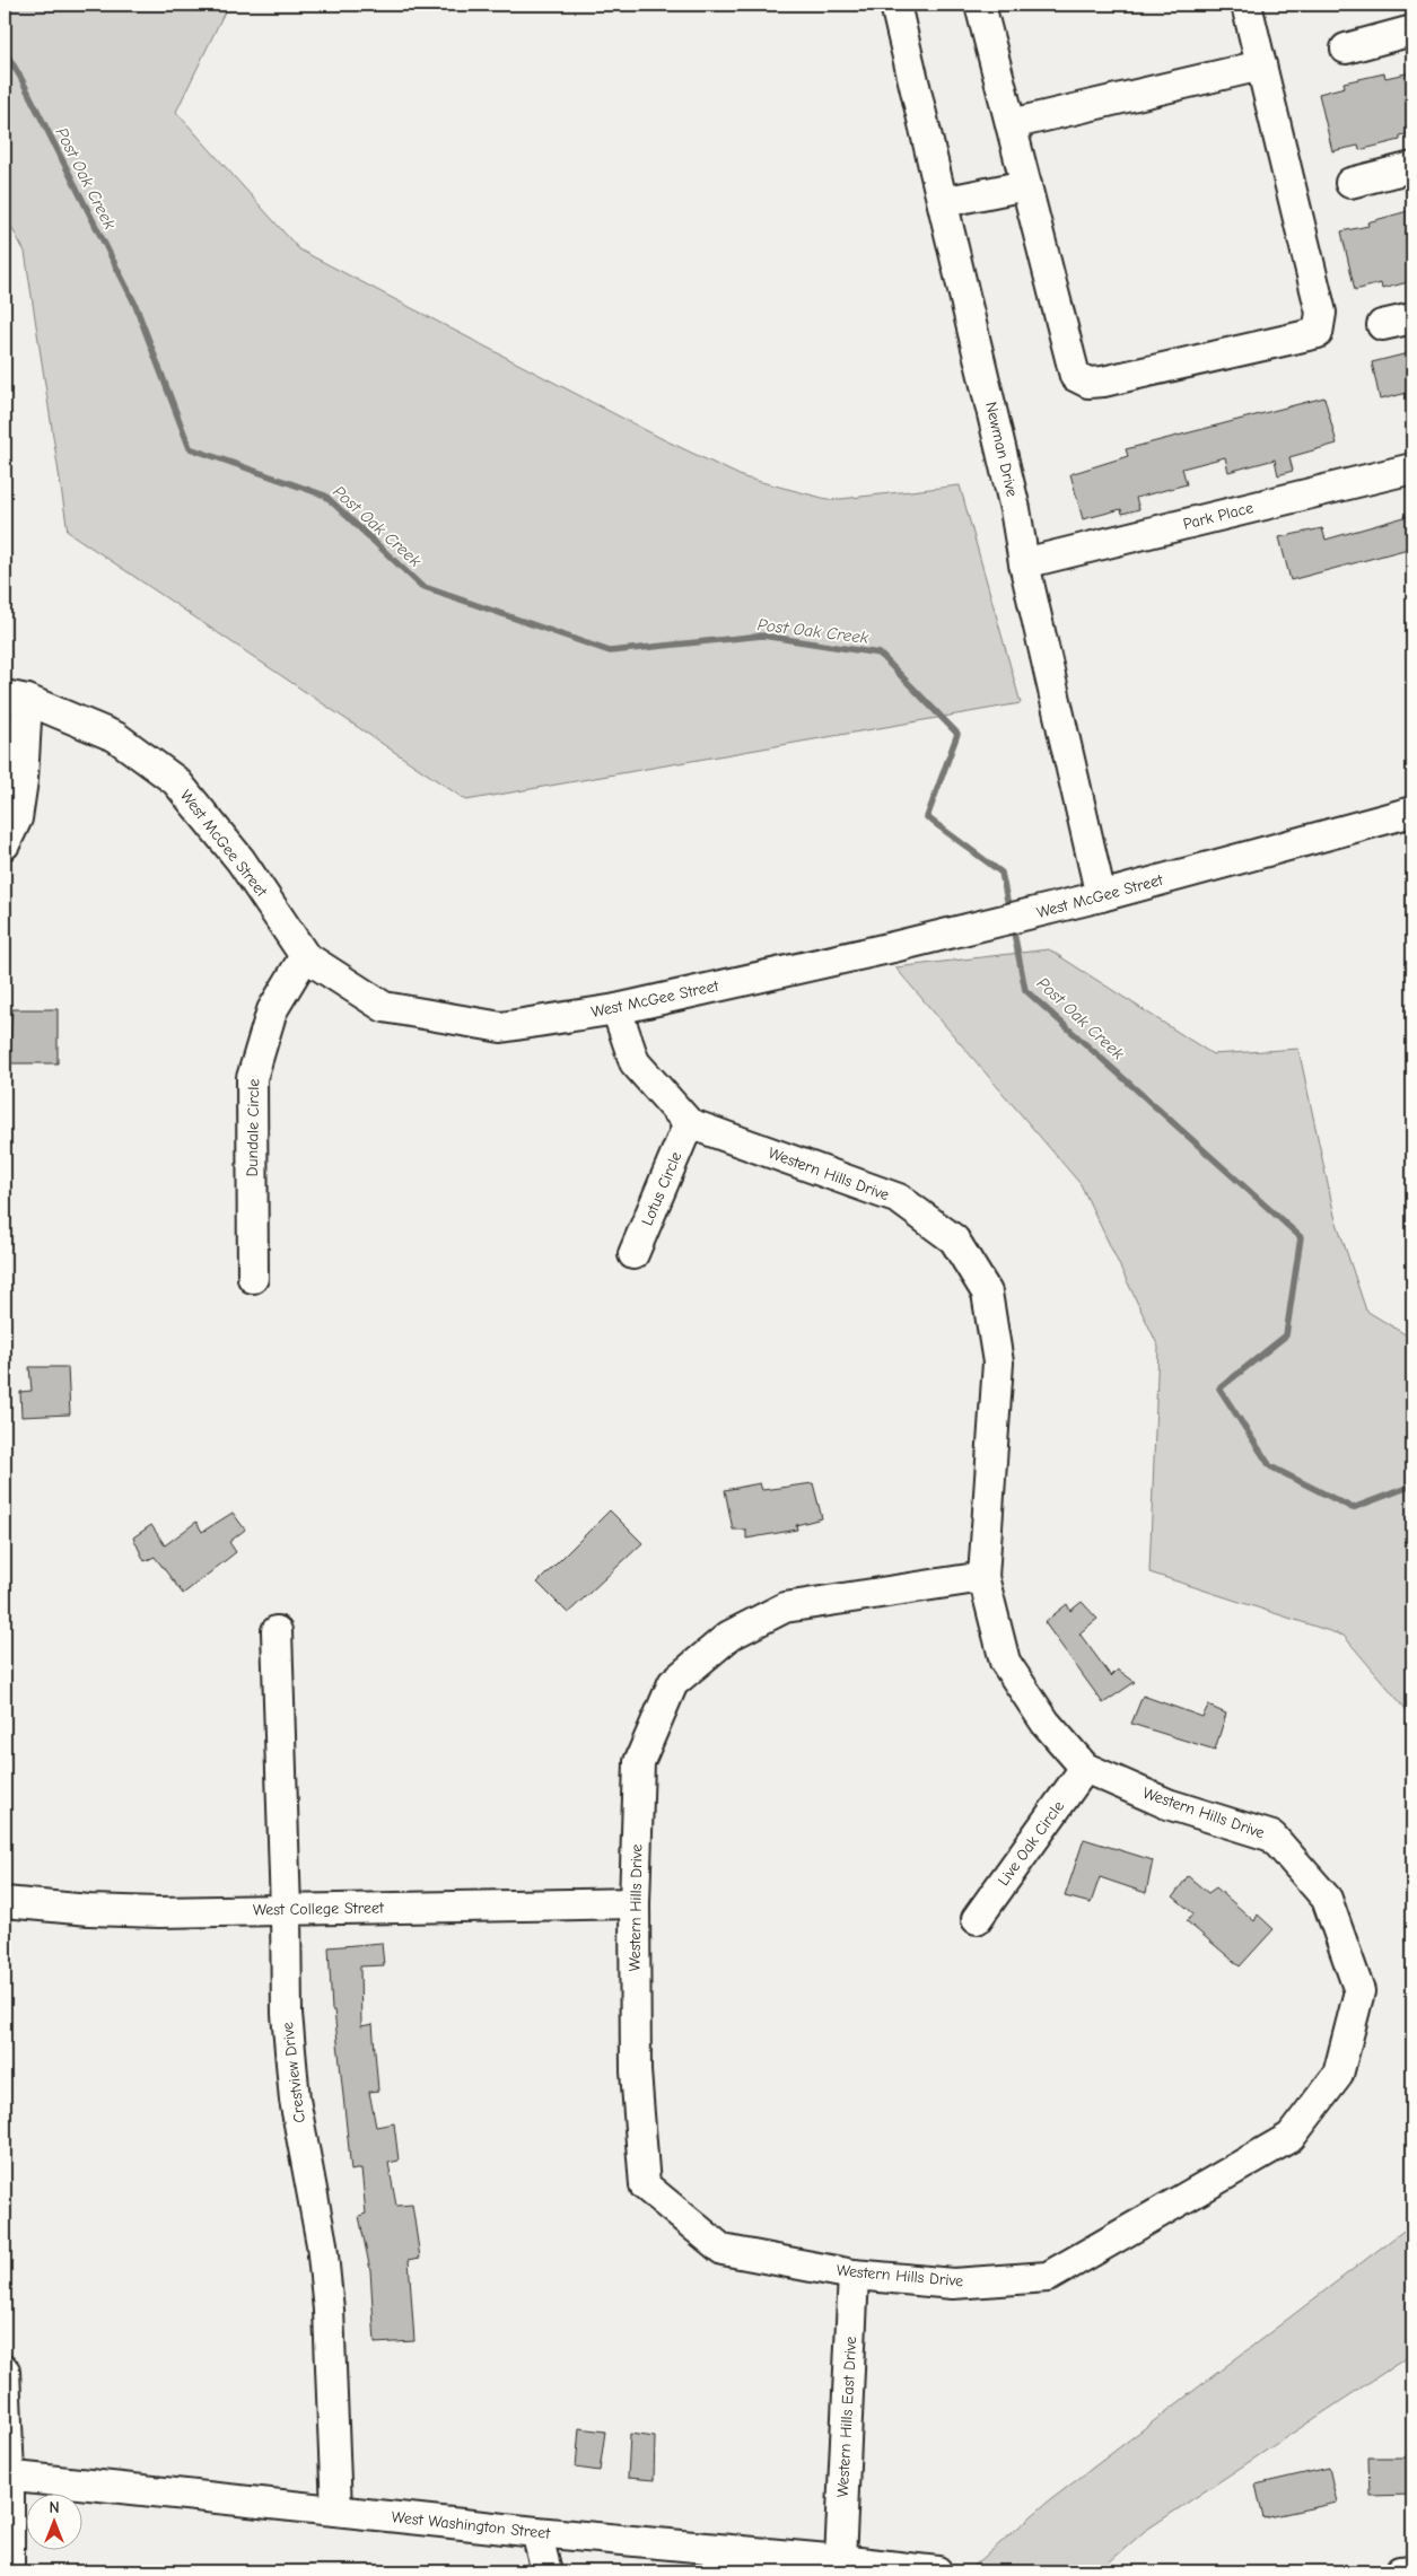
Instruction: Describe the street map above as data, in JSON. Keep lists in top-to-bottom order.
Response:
{
  "streets": {
    "street": [
      "Newman Drive",
      "Park Place",
      "West McGee Street",
      "Dundale Circle",
      "Western Hills Drive",
      "Lotus Circle",
      "Live Oak Circle",
      "West College Street",
      "Crestview Drive",
      "Western Hills East Drive",
      "West Washington Street"
    ]
  },
  "crossings": [
    ["Newman Drive", "Park Place"],
    ["Newman Drive", "West McGee Street"],
    ["West McGee Street", "Dundale Circle"],
    ["West McGee Street", "Western Hills Drive"],
    ["Western Hills Drive", "Lotus Circle"],
    ["Western Hills Drive", "Live Oak Circle"],
    ["Western Hills Drive", "West College Street"],
    ["Western Hills Drive", "Western Hills East Drive"],
    ["West College Street", "Crestview Drive"],
    ["Crestview Drive", "West Washington Street"],
    ["Western Hills East Drive", "West Washington Street"]
  ],
  "water": ["Post Oak Creek"],
  "north": "top"
}
